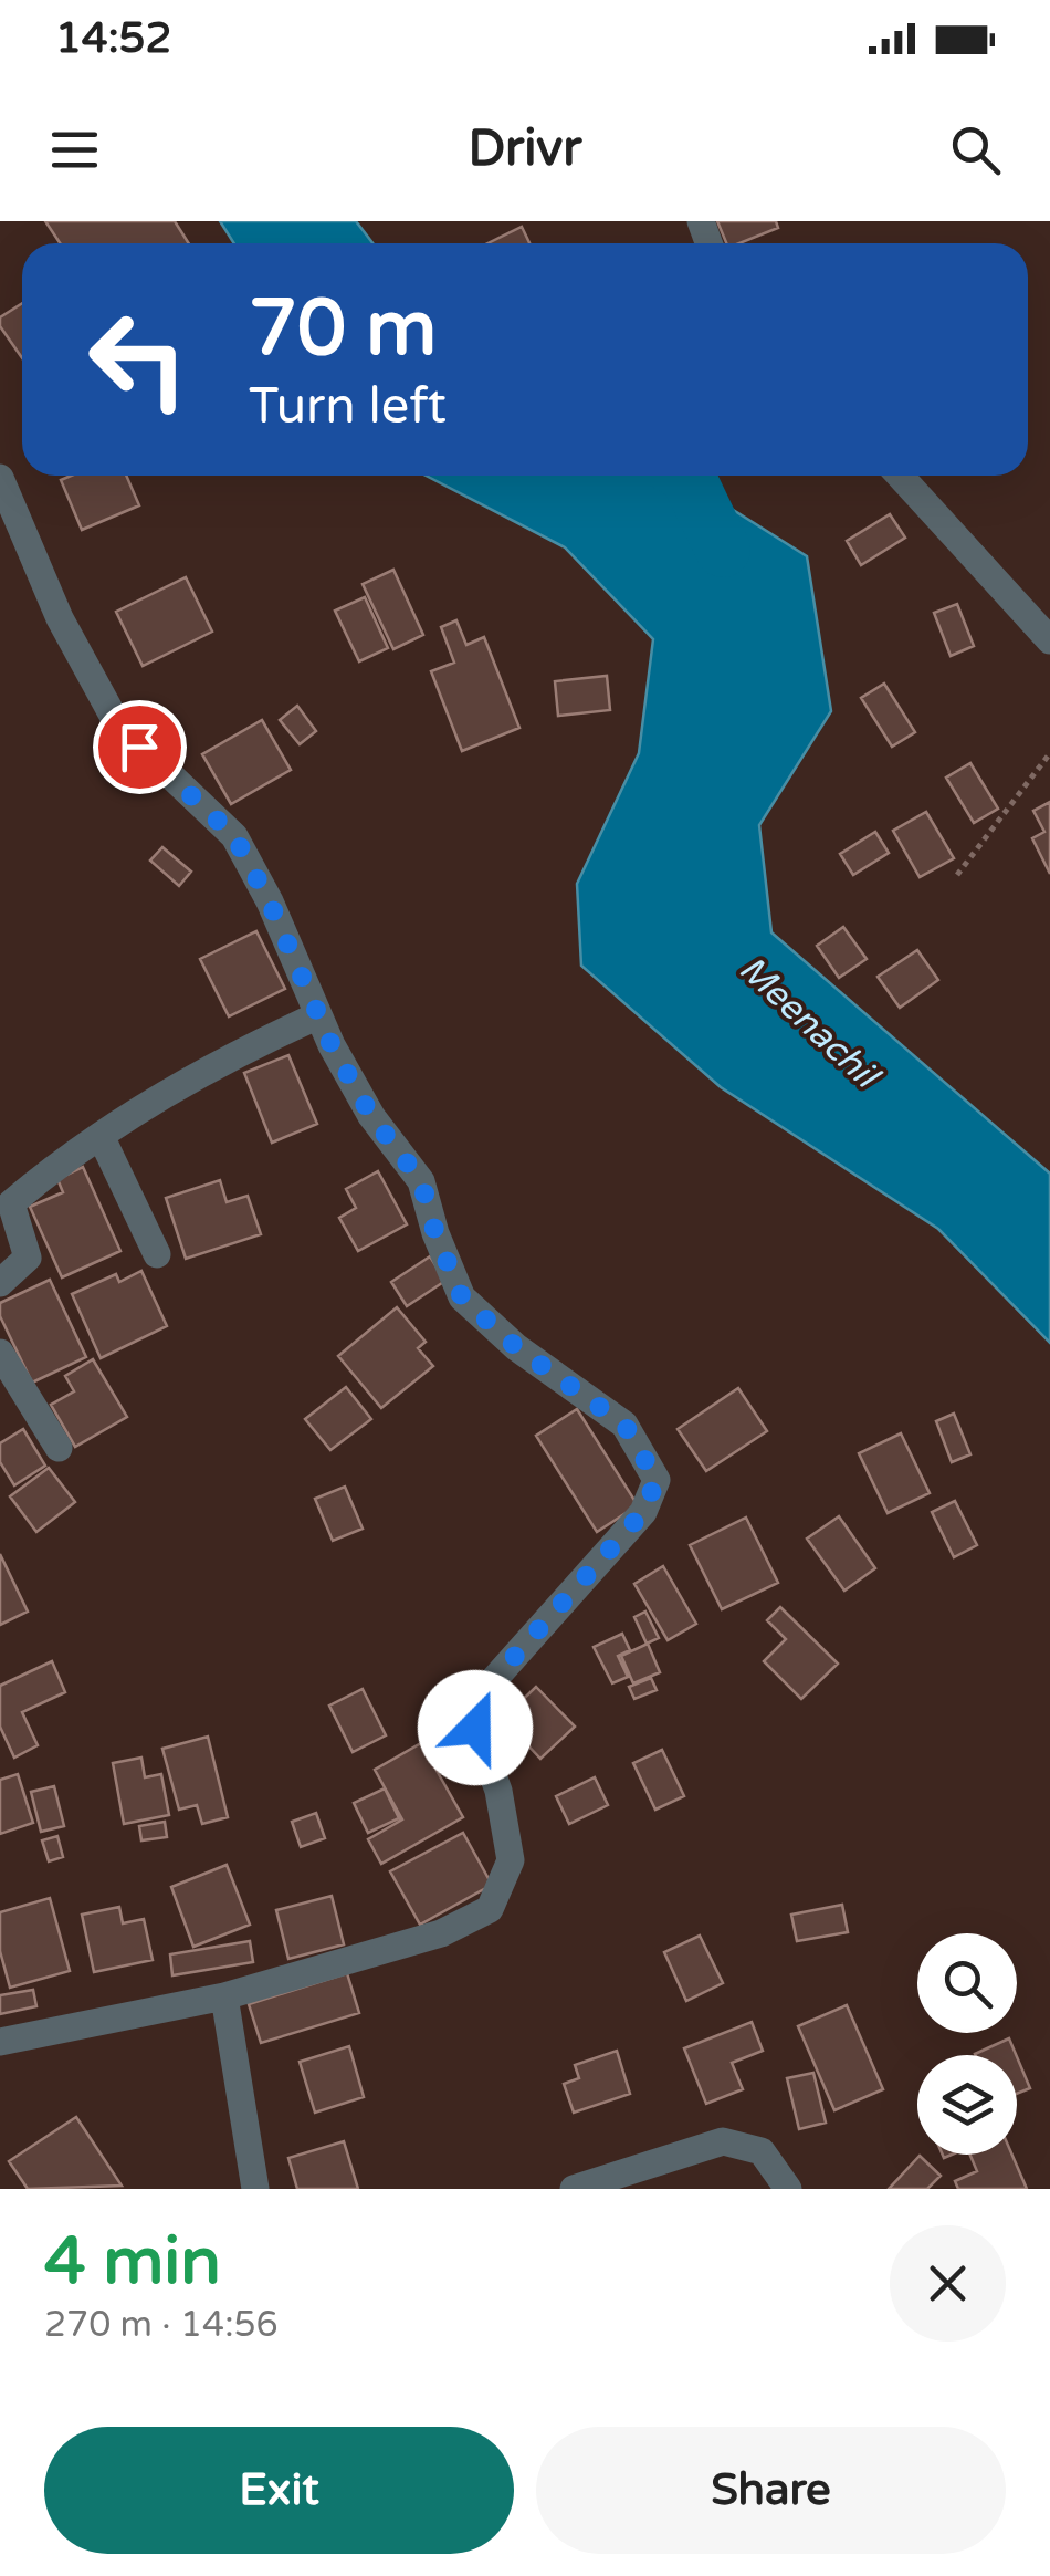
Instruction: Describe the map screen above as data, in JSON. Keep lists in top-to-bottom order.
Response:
{
  "water": ["Meenachil"],
  "page": {
    "status": "14:52",
    "header": "Drivr",
    "turn": ["70 m", "Turn left"],
    "heading": ["4 min", "270 m · 14:56"],
    "buttons": ["Exit", "Share"]
  }
}
